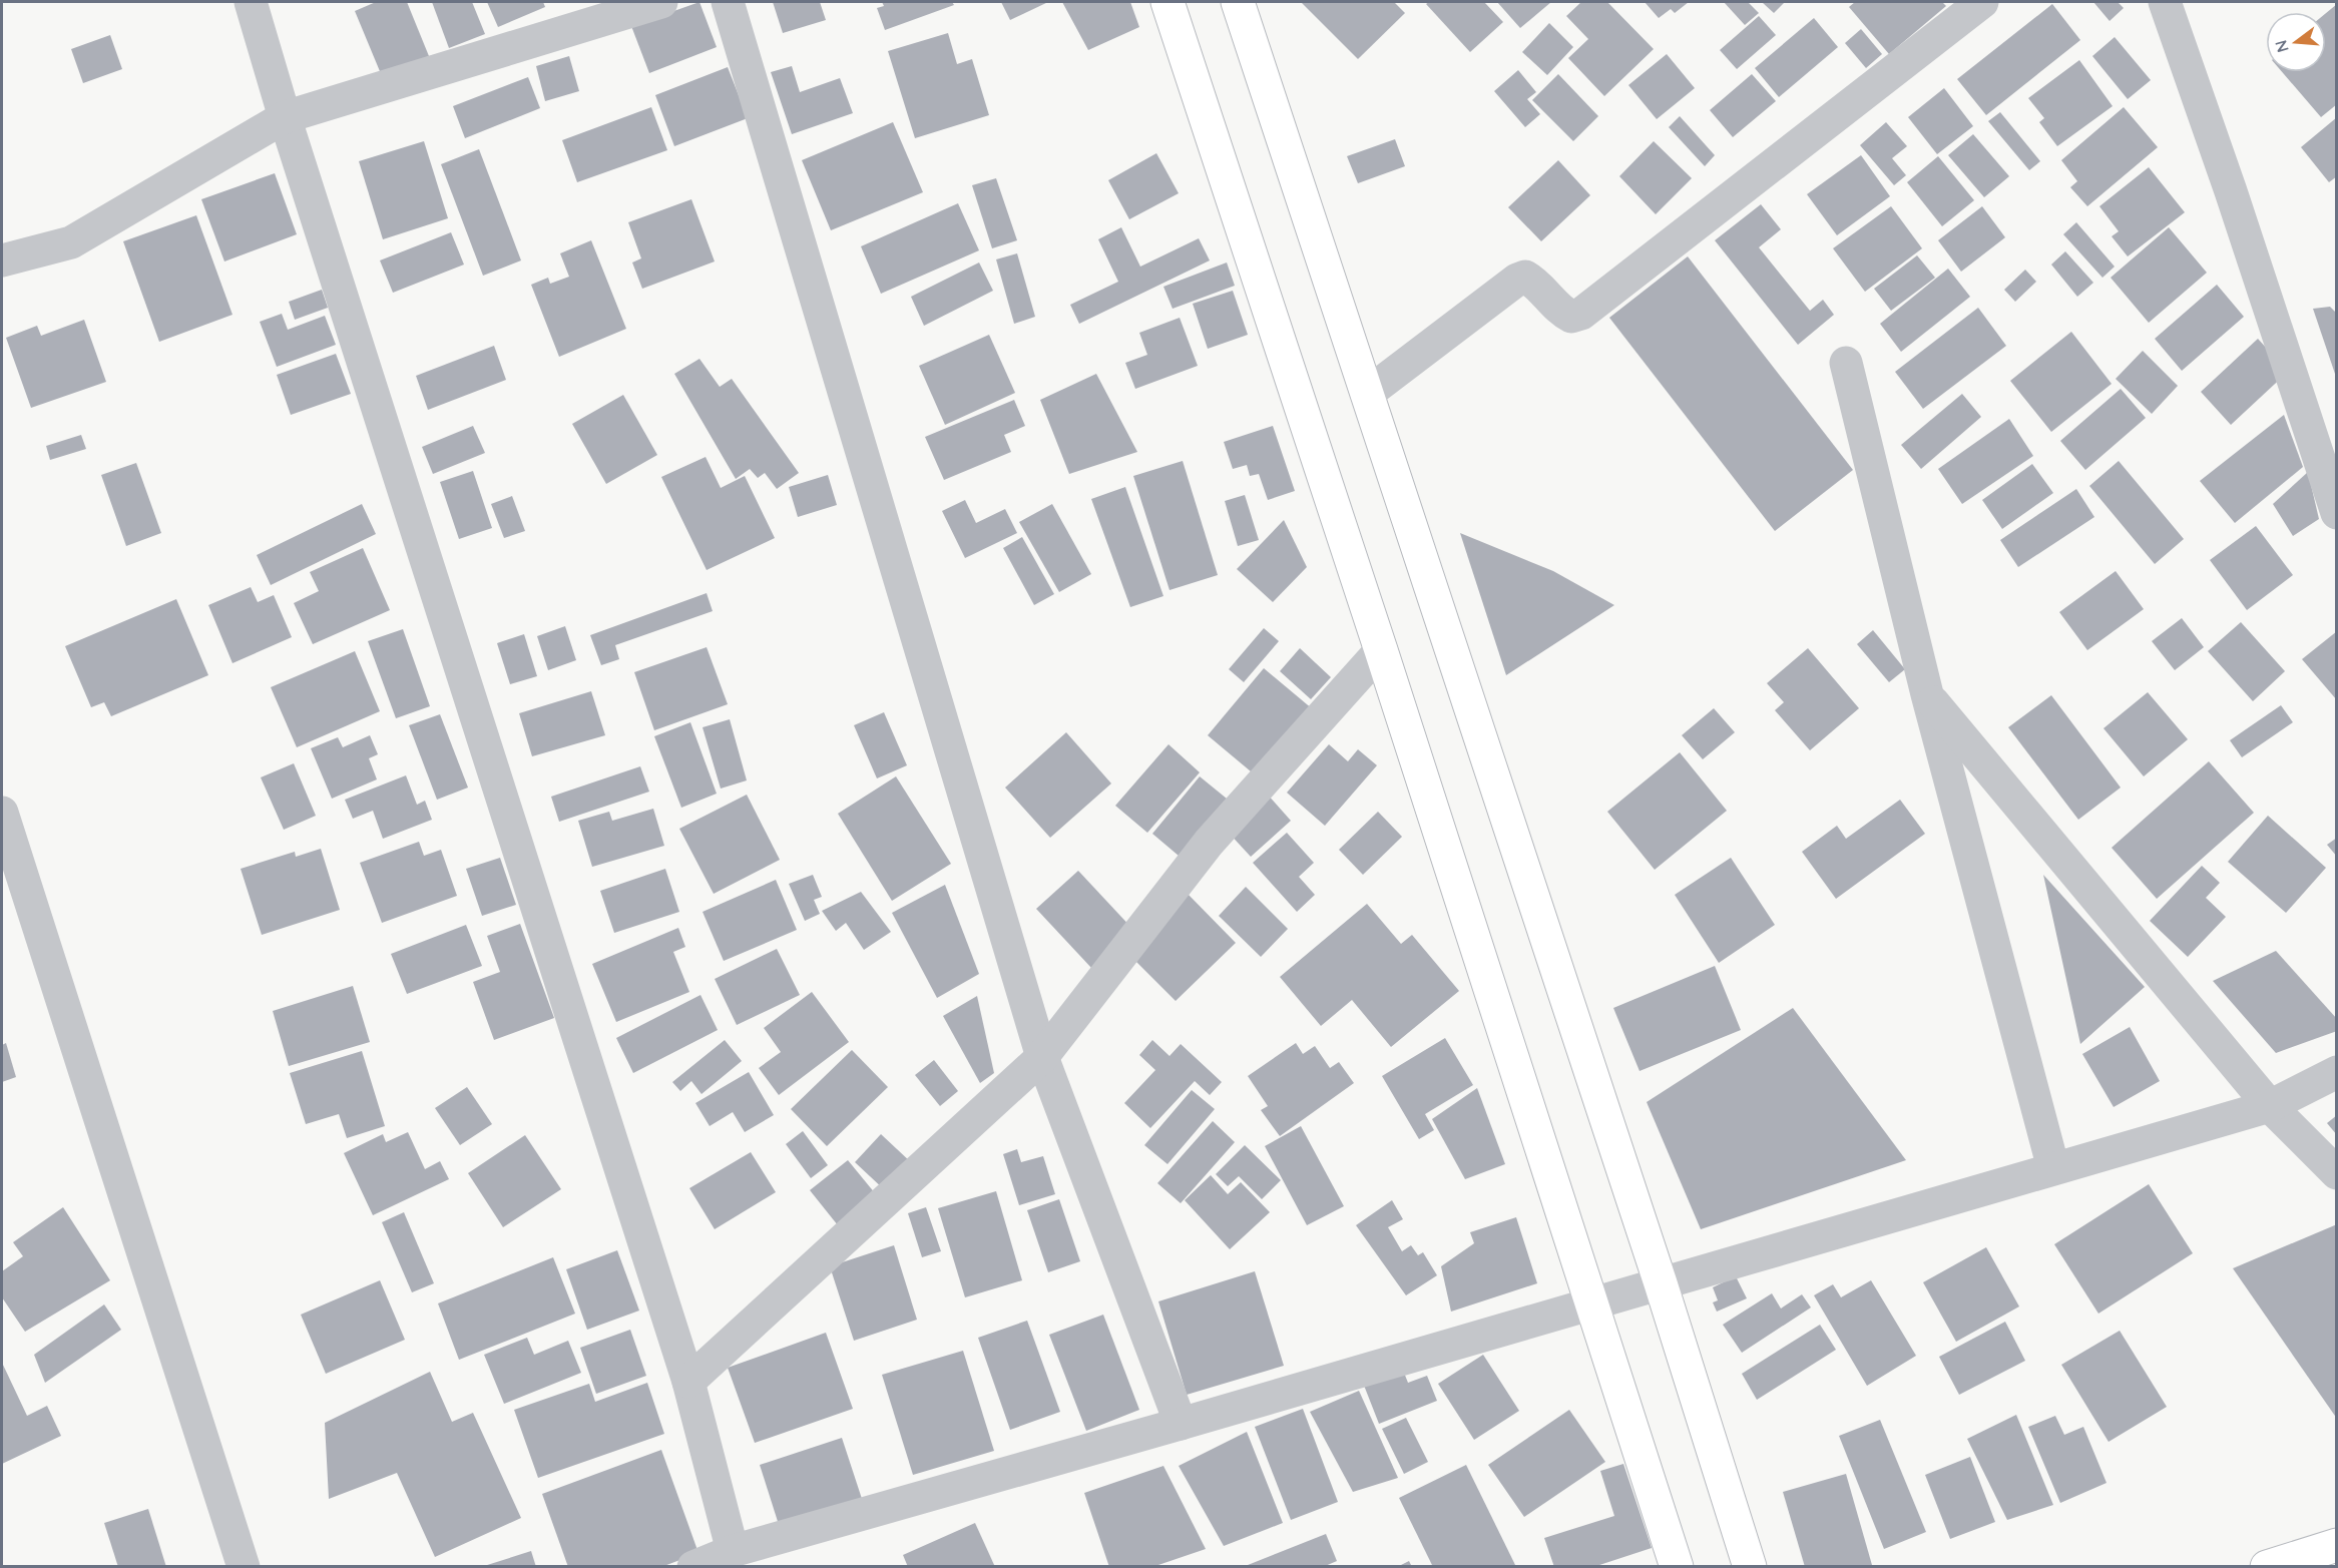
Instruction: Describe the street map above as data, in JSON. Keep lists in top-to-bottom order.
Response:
{
  "north": "left"
}
